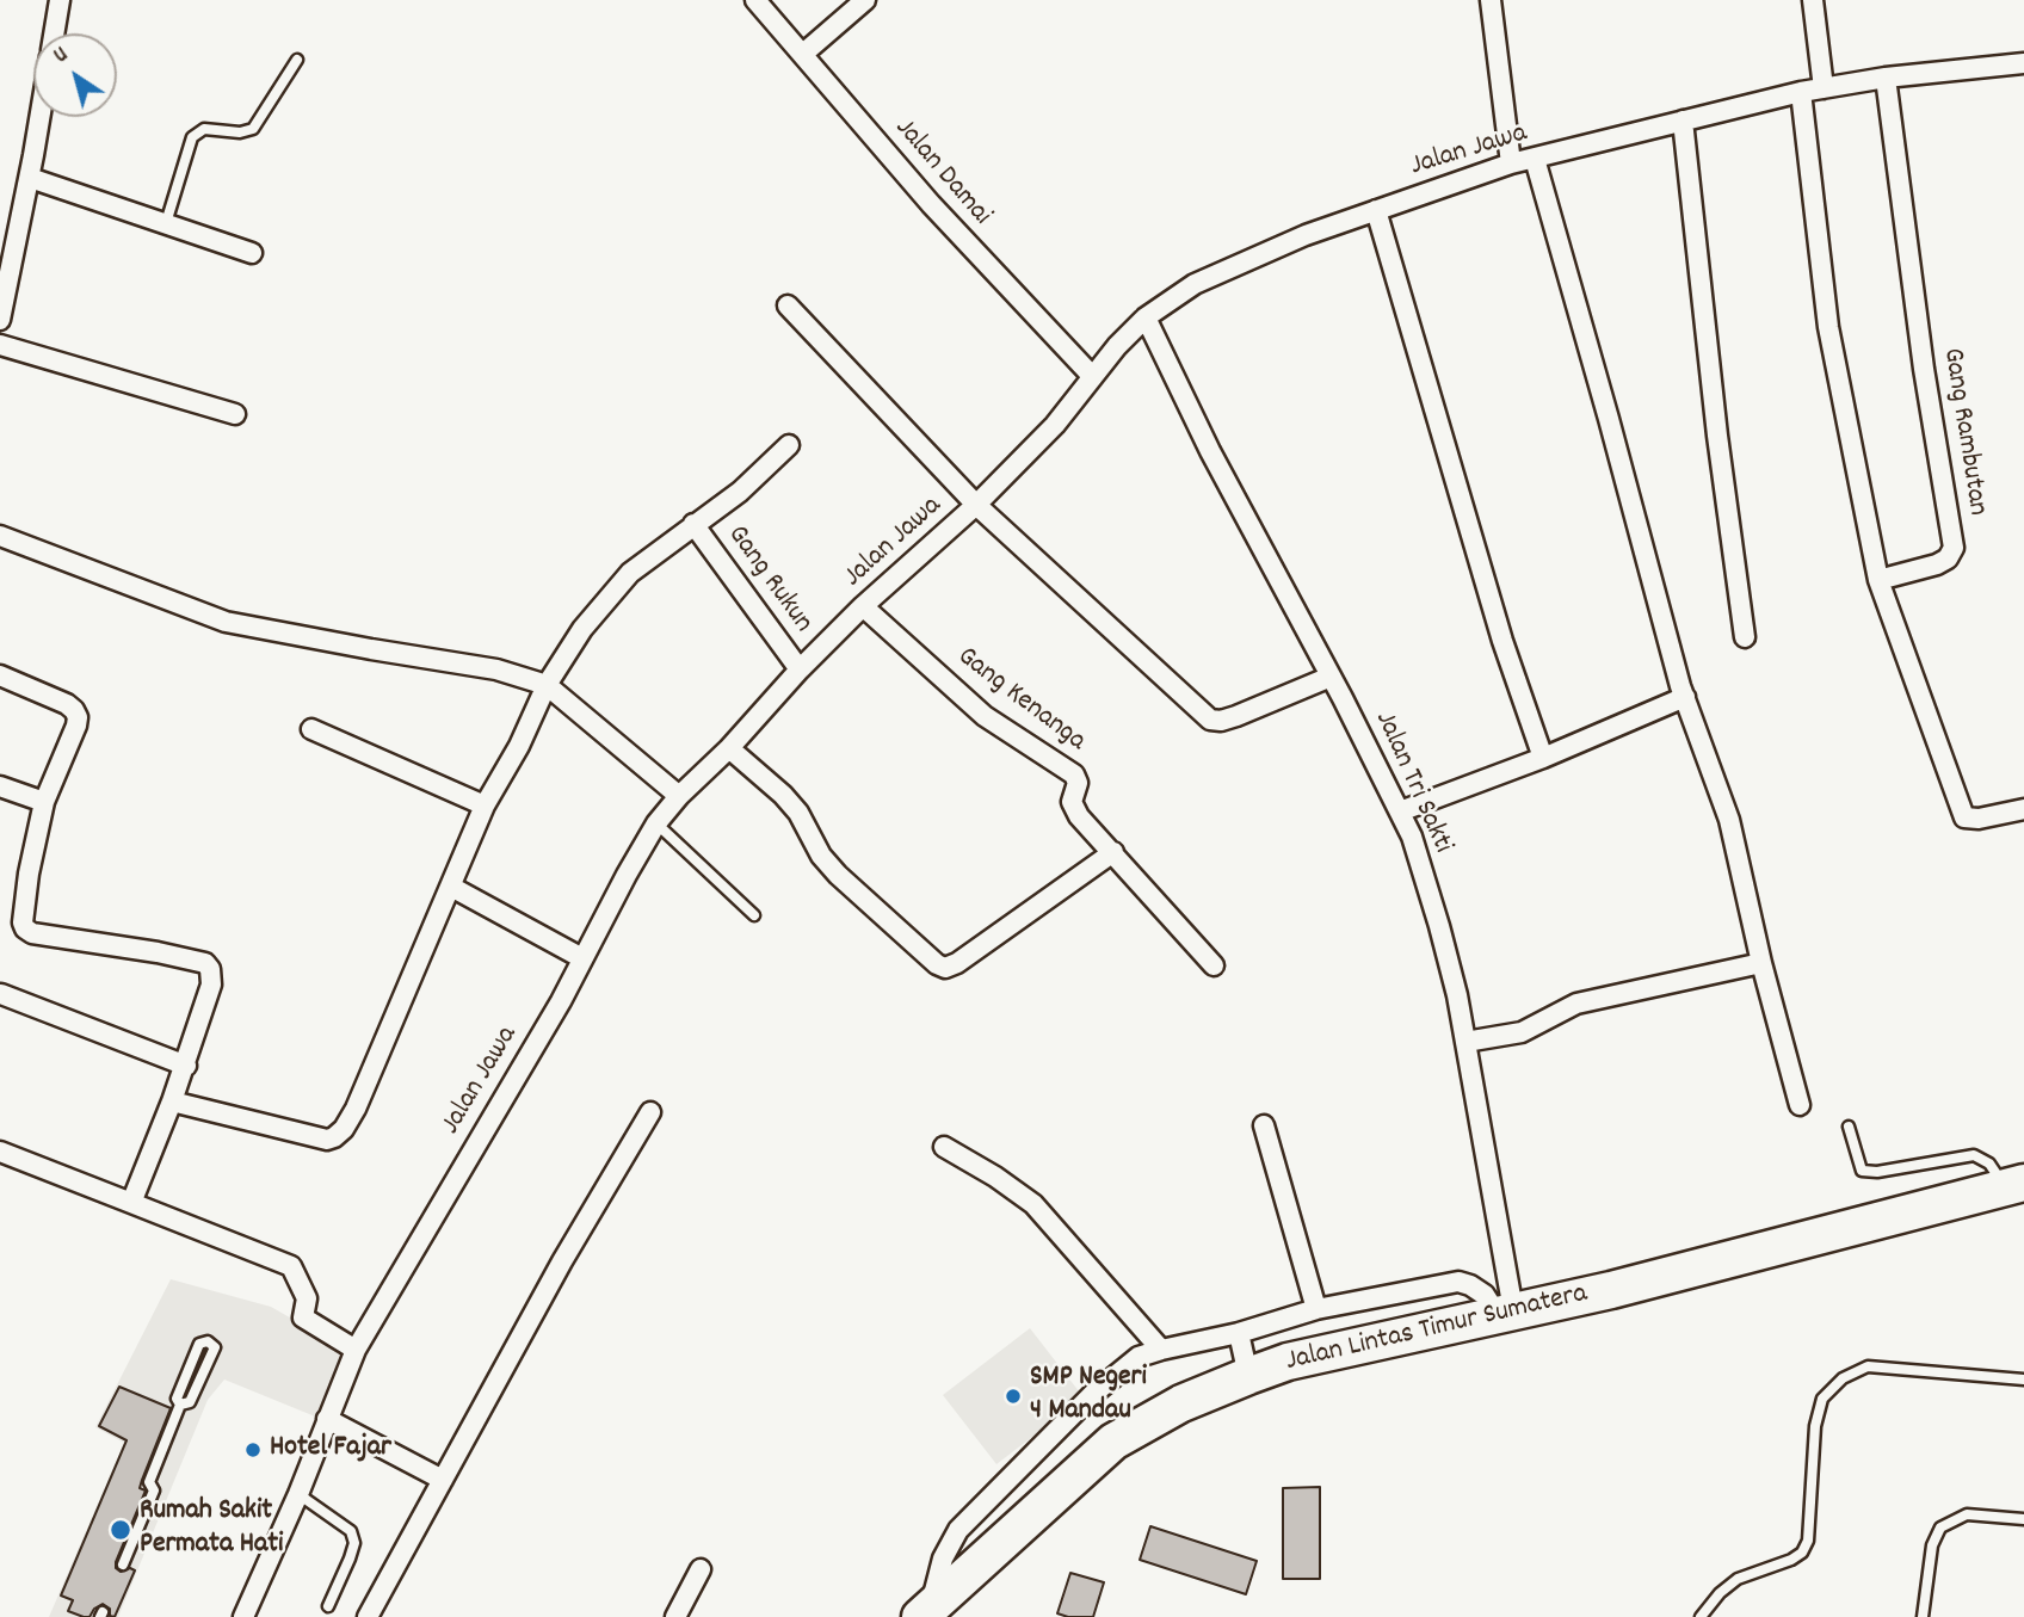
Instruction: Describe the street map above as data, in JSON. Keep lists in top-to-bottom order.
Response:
{
  "streets": {
    "highway": ["Jalan Lintas Timur Sumatera"],
    "street": [
      "Jalan Jawa",
      "Jalan Damai",
      "Gang Rambutan",
      "Gang Rukun",
      "Gang Kenanga",
      "Jalan Tri Sakti"
    ]
  },
  "crossings": [
    ["Jalan Jawa", "Jalan Damai"],
    ["Jalan Jawa", "Gang Rambutan"],
    ["Jalan Jawa", "Gang Rukun"],
    ["Jalan Jawa", "Gang Kenanga"],
    ["Jalan Jawa", "Jalan Tri Sakti"],
    ["Jalan Tri Sakti", "Jalan Lintas Timur Sumatera"]
  ],
  "places": ["SMP Negeri 4 Mandau", "Hotel Fajar", "Rumah Sakit Permata Hati"],
  "north": "top left"
}
